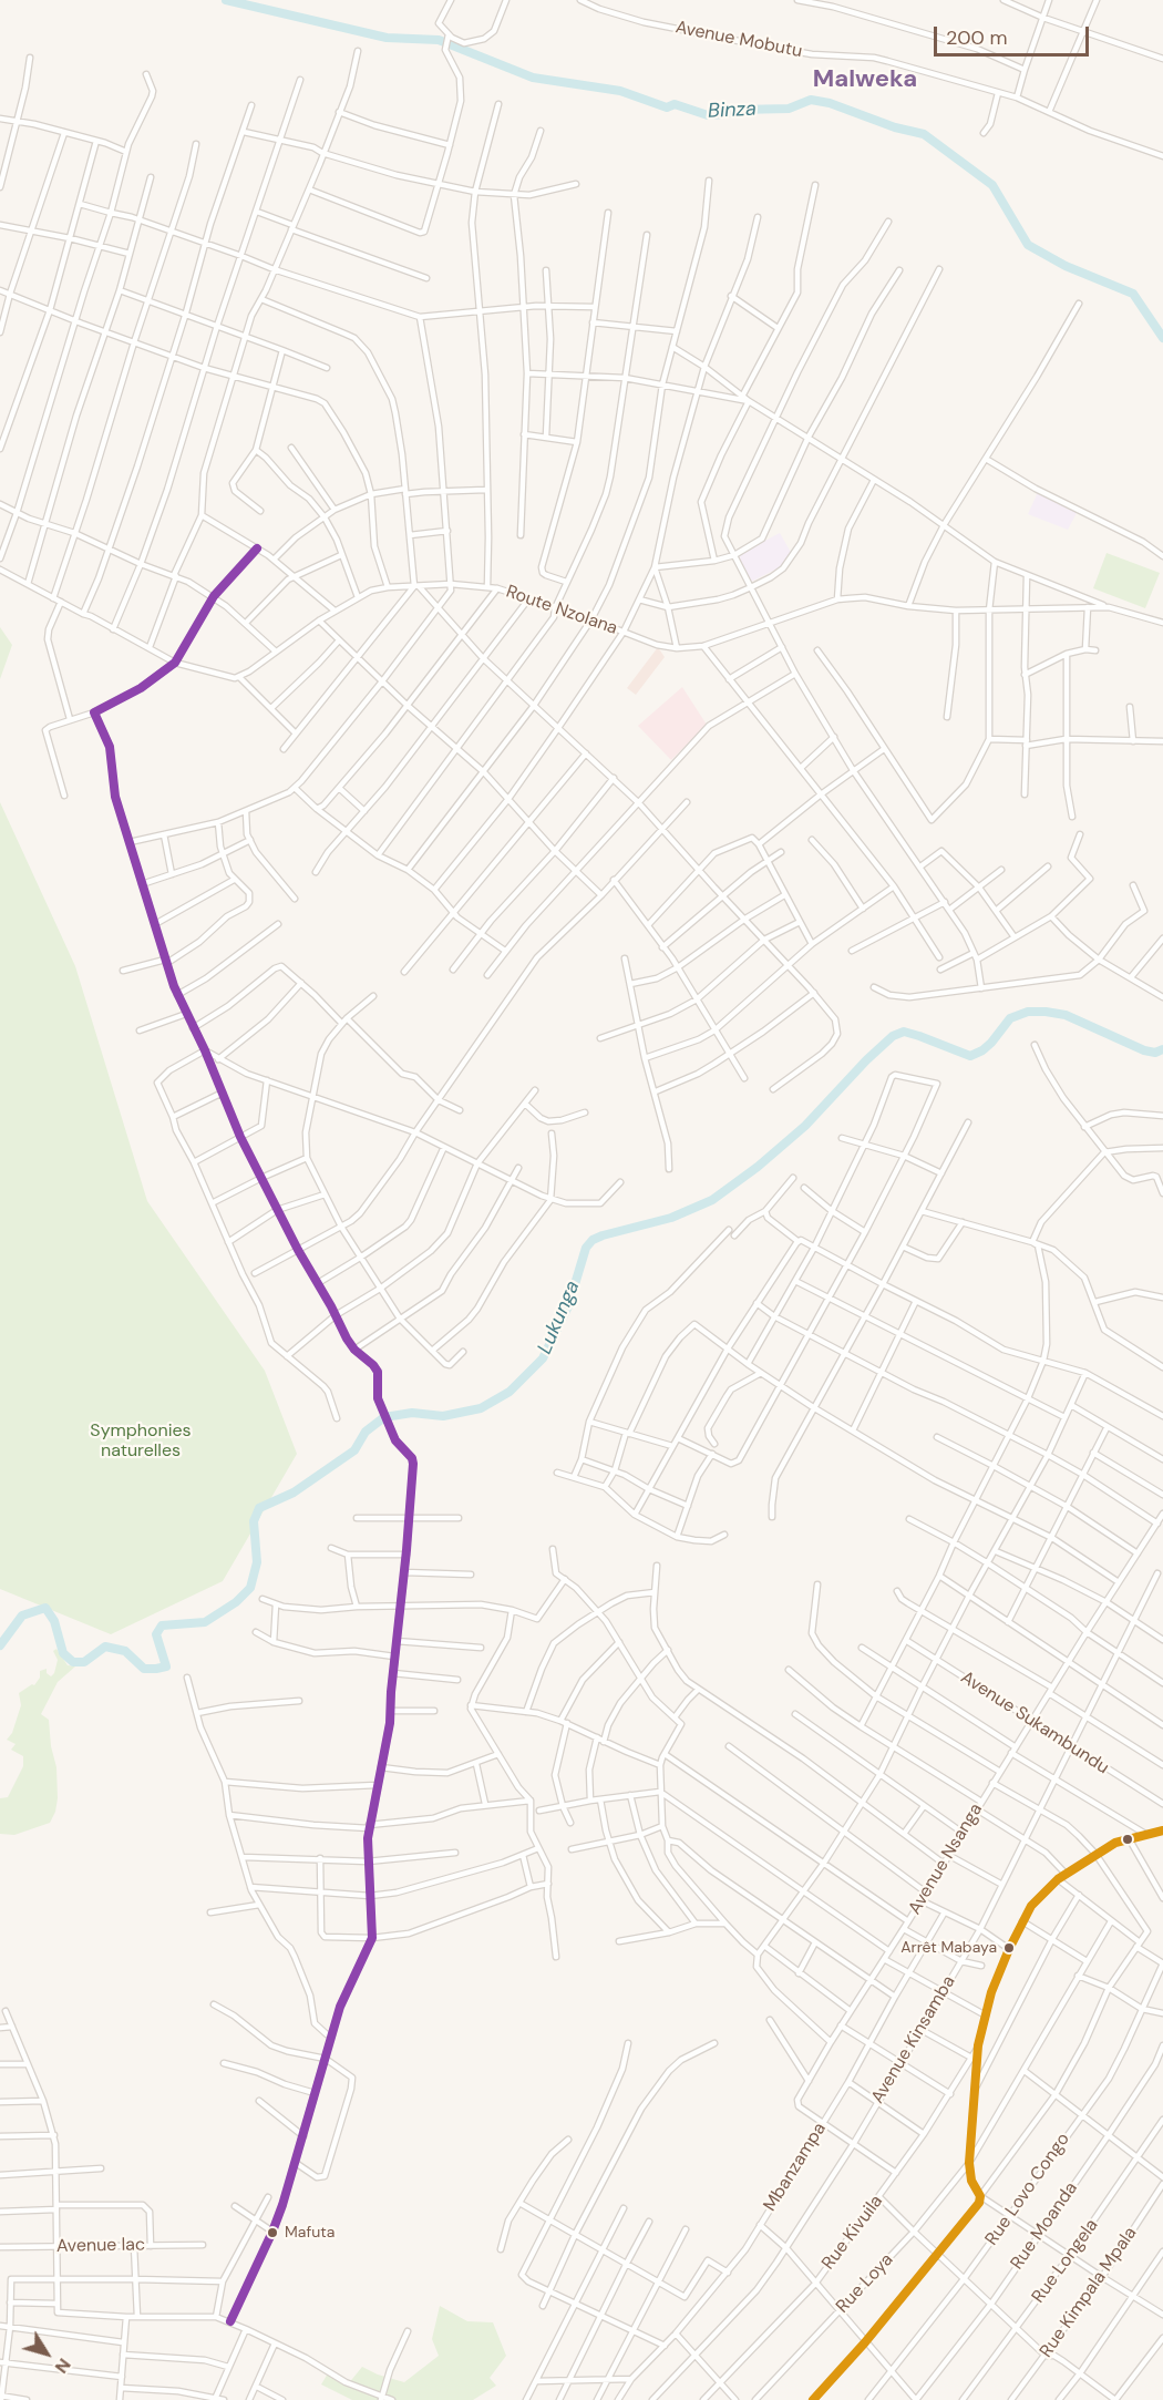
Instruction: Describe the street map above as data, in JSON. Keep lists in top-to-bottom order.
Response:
{
  "streets": {
    "street": [
      "Avenue Mobutu",
      "Route Nzolana",
      "Avenue Sukambundu",
      "Avenue Nsanga",
      "Avenue Kinsamba",
      "Mbanzampa",
      "Rue Lovo Congo",
      "Rue Moanda",
      "Rue Kivuila",
      "Avenue lac",
      "Rue Longela",
      "Rue Loya",
      "Rue Kimpala Mpala"
    ]
  },
  "crossings": [
    ["Avenue Sukambundu", "Avenue Nsanga"],
    ["Avenue Sukambundu", "Avenue Kinsamba"],
    ["Avenue Nsanga", "Avenue Kinsamba"],
    ["Avenue Nsanga", "Mbanzampa"],
    ["Avenue Nsanga", "Rue Kivuila"]
  ],
  "districts": ["Malweka"],
  "water": ["Binza", "Lukunga"],
  "parks": ["Symphonies naturelles"],
  "places": ["Arrêt Mabaya", "Mafuta"],
  "scale_bar": "200 m",
  "north": "bottom right"
}
